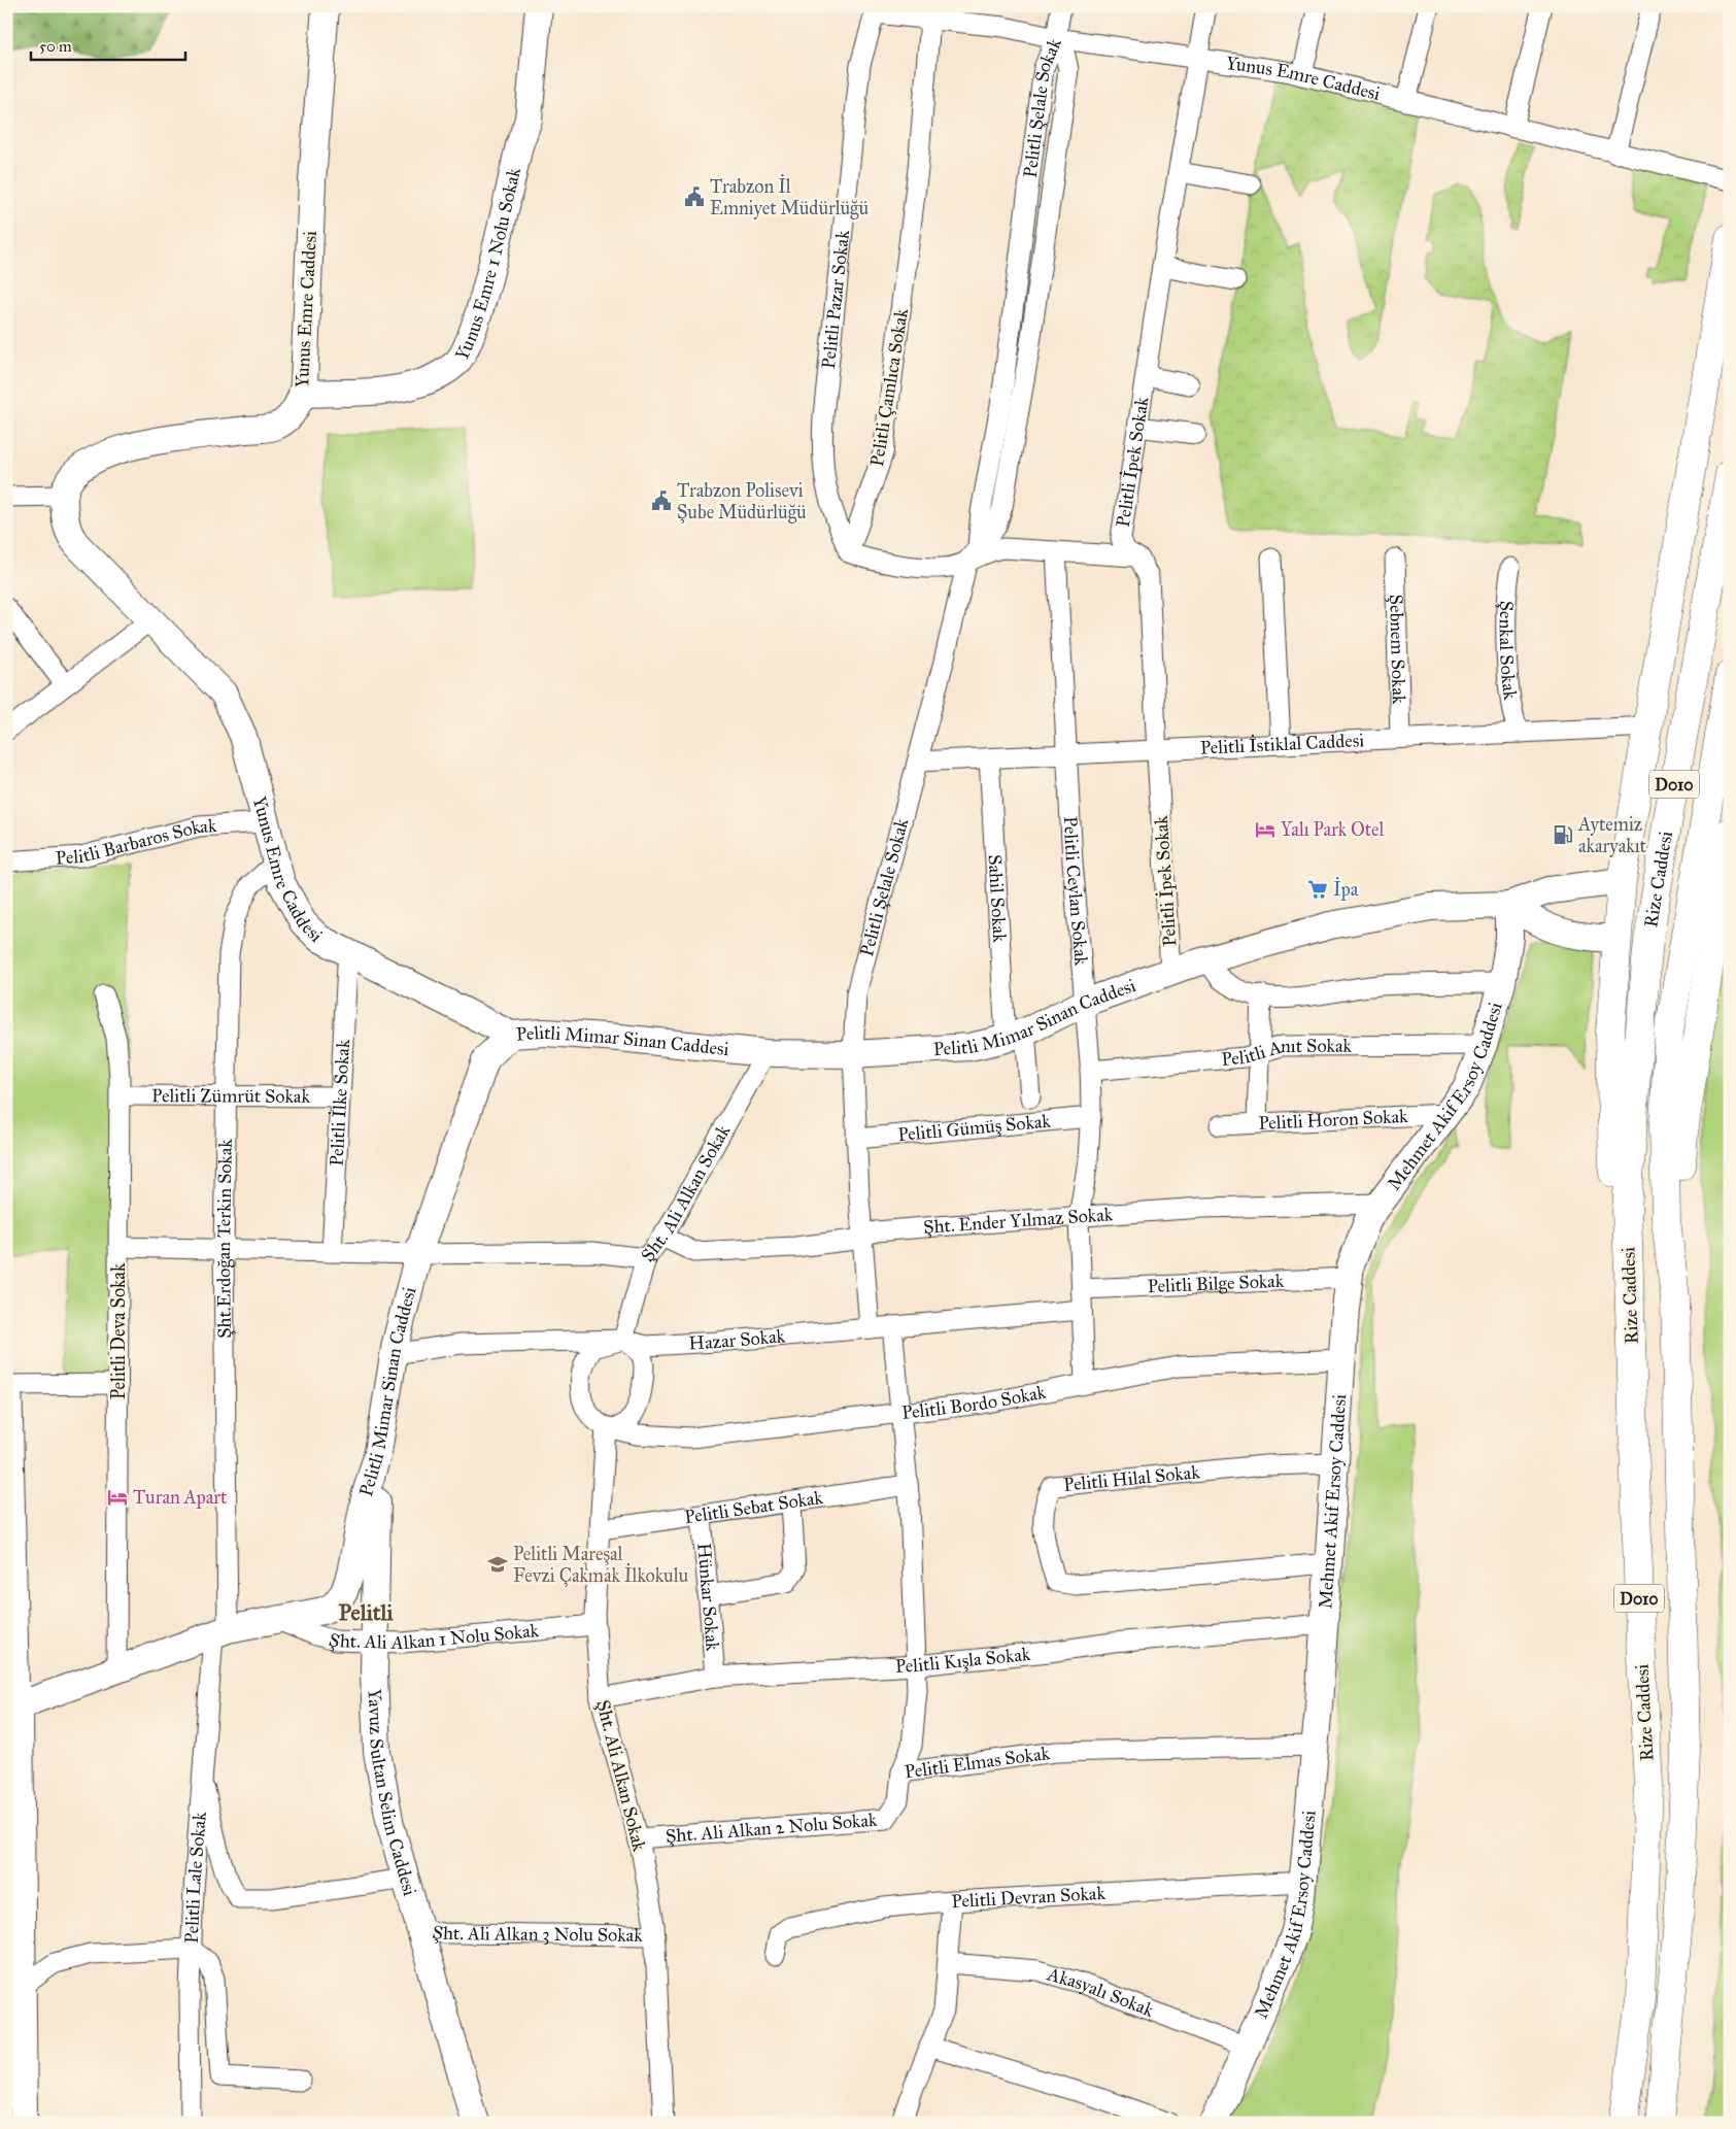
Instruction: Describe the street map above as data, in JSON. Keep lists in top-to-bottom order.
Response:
{
  "streets": {
    "highway": ["D010", "Rize Caddesi"],
    "street": [
      "Yunus Emre Caddesi",
      "Pelitli Şelale Sokak",
      "Yunus Emre 1 Nolu Sokak",
      "Pelitli Pazar Sokak",
      "Pelitli Çamlıca Sokak",
      "Pelitli İpek Sokak",
      "Şebnem Sokak",
      "Şenkal Sokak",
      "Pelitli İstiklal Caddesi",
      "Pelitli Barbaros Sokak",
      "Pelitli Ceylan Sokak",
      "Sahil Sokak",
      "Pelitli Mimar Sinan Caddesi",
      "Pelitli Anıt Sokak",
      "Mehmet Akif Ersoy Caddesi",
      "Pelitli Zümrüt Sokak",
      "Pelitli İlke Sokak",
      "Pelitli Horon Sokak",
      "Pelitli Gümüş Sokak",
      "Şht. Ali Alkan Sokak",
      "Şht. Ender Yılmaz Sokak",
      "Şht.Erdoğan Terkin Sokak",
      "Pelitli Bilge Sokak",
      "Pelitli Deva Sokak",
      "Hazar Sokak",
      "Pelitli Bordo Sokak",
      "Pelitli Hilal Sokak",
      "Pelitli Sebat Sokak",
      "Hünkar Sokak",
      "Şht. Ali Alkan 1 Nolu Sokak",
      "Pelitli Kışla Sokak",
      "Pelitli Elmas Sokak",
      "Yavuz Sultan Selim Caddesi",
      "Şht. Ali Alkan 2 Nolu Sokak",
      "Pelitli Lale Sokak",
      "Pelitli Devran Sokak",
      "Şht. Ali Alkan 3 Nolu Sokak",
      "Akasyalı Sokak"
    ]
  },
  "crossings": [
    ["Yunus Emre Caddesi", "Pelitli Şelale Sokak"],
    ["Yunus Emre Caddesi", "Yunus Emre 1 Nolu Sokak"],
    ["Yunus Emre Caddesi", "Pelitli Pazar Sokak"],
    ["Yunus Emre Caddesi", "Pelitli Çamlıca Sokak"],
    ["Yunus Emre Caddesi", "Pelitli İpek Sokak"],
    ["Yunus Emre Caddesi", "Pelitli Barbaros Sokak"],
    ["Yunus Emre Caddesi", "Pelitli Mimar Sinan Caddesi"],
    ["Yunus Emre Caddesi", "Pelitli İlke Sokak"],
    ["Yunus Emre Caddesi", "Şht.Erdoğan Terkin Sokak"],
    ["Pelitli Şelale Sokak", "Pelitli İstiklal Caddesi"],
    ["Pelitli Şelale Sokak", "Pelitli Mimar Sinan Caddesi"],
    ["Pelitli Şelale Sokak", "Pelitli Gümüş Sokak"],
    ["Pelitli Şelale Sokak", "Şht. Ender Yılmaz Sokak"],
    ["Pelitli Şelale Sokak", "Hazar Sokak"],
    ["Pelitli Pazar Sokak", "Pelitli Çamlıca Sokak"],
    ["Pelitli İpek Sokak", "Pelitli İstiklal Caddesi"],
    ["Pelitli İpek Sokak", "Pelitli Mimar Sinan Caddesi"],
    ["Şebnem Sokak", "Pelitli İstiklal Caddesi"],
    ["Şenkal Sokak", "Pelitli İstiklal Caddesi"],
    ["Pelitli İstiklal Caddesi", "Pelitli Ceylan Sokak"],
    ["Pelitli İstiklal Caddesi", "Sahil Sokak"],
    ["Pelitli Ceylan Sokak", "Pelitli Mimar Sinan Caddesi"],
    ["Pelitli Ceylan Sokak", "Pelitli Anıt Sokak"],
    ["Pelitli Ceylan Sokak", "Pelitli Gümüş Sokak"],
    ["Pelitli Ceylan Sokak", "Şht. Ender Yılmaz Sokak"],
    ["Pelitli Ceylan Sokak", "Pelitli Bilge Sokak"],
    ["Pelitli Ceylan Sokak", "Hazar Sokak"],
    ["Pelitli Ceylan Sokak", "Pelitli Bordo Sokak"],
    ["Sahil Sokak", "Pelitli Mimar Sinan Caddesi"],
    ["Pelitli Mimar Sinan Caddesi", "Mehmet Akif Ersoy Caddesi"],
    ["Pelitli Mimar Sinan Caddesi", "Şht. Ali Alkan Sokak"],
    ["Pelitli Mimar Sinan Caddesi", "Şht.Erdoğan Terkin Sokak"],
    ["Pelitli Mimar Sinan Caddesi", "Pelitli Deva Sokak"],
    ["Pelitli Mimar Sinan Caddesi", "Hazar Sokak"],
    ["Pelitli Mimar Sinan Caddesi", "Şht. Ali Alkan 1 Nolu Sokak"],
    ["Pelitli Mimar Sinan Caddesi", "Yavuz Sultan Selim Caddesi"],
    ["Pelitli Mimar Sinan Caddesi", "Pelitli Lale Sokak"],
    ["Pelitli Anıt Sokak", "Mehmet Akif Ersoy Caddesi"],
    ["Mehmet Akif Ersoy Caddesi", "Pelitli Horon Sokak"],
    ["Mehmet Akif Ersoy Caddesi", "Şht. Ender Yılmaz Sokak"],
    ["Mehmet Akif Ersoy Caddesi", "Pelitli Bilge Sokak"],
    ["Mehmet Akif Ersoy Caddesi", "Pelitli Bordo Sokak"],
    ["Mehmet Akif Ersoy Caddesi", "Pelitli Hilal Sokak"],
    ["Mehmet Akif Ersoy Caddesi", "Pelitli Kışla Sokak"],
    ["Mehmet Akif Ersoy Caddesi", "Pelitli Elmas Sokak"],
    ["Mehmet Akif Ersoy Caddesi", "Pelitli Devran Sokak"],
    ["Mehmet Akif Ersoy Caddesi", "Akasyalı Sokak"],
    ["Pelitli Zümrüt Sokak", "Pelitli İlke Sokak"],
    ["Pelitli Zümrüt Sokak", "Şht.Erdoğan Terkin Sokak"],
    ["Pelitli Zümrüt Sokak", "Pelitli Deva Sokak"],
    ["Şht. Ali Alkan Sokak", "Şht. Ender Yılmaz Sokak"],
    ["Şht. Ali Alkan Sokak", "Hazar Sokak"],
    ["Şht. Ali Alkan Sokak", "Pelitli Bordo Sokak"],
    ["Şht. Ali Alkan Sokak", "Pelitli Sebat Sokak"],
    ["Şht. Ali Alkan Sokak", "Şht. Ali Alkan 1 Nolu Sokak"],
    ["Şht. Ali Alkan Sokak", "Pelitli Kışla Sokak"],
    ["Şht. Ali Alkan Sokak", "Şht. Ali Alkan 2 Nolu Sokak"],
    ["Şht. Ali Alkan Sokak", "Şht. Ali Alkan 3 Nolu Sokak"],
    ["Şht.Erdoğan Terkin Sokak", "Pelitli Lale Sokak"],
    ["Hazar Sokak", "Pelitli Bordo Sokak"],
    ["Hazar Sokak", "Pelitli Elmas Sokak"],
    ["Pelitli Bordo Sokak", "Pelitli Elmas Sokak"],
    ["Pelitli Sebat Sokak", "Hünkar Sokak"],
    ["Pelitli Sebat Sokak", "Pelitli Elmas Sokak"],
    ["Hünkar Sokak", "Pelitli Kışla Sokak"],
    ["Şht. Ali Alkan 1 Nolu Sokak", "Yavuz Sultan Selim Caddesi"],
    ["Pelitli Kışla Sokak", "Pelitli Elmas Sokak"],
    ["Pelitli Elmas Sokak", "Şht. Ali Alkan 2 Nolu Sokak"],
    ["Yavuz Sultan Selim Caddesi", "Şht. Ali Alkan 3 Nolu Sokak"]
  ],
  "districts": ["Pelitli"],
  "places": {
    "public building": ["Trabzon İl Emniyet Müdürlüğü", "Trabzon Polisevi Şube Müdürlüğü"],
    "hotel": ["Yalı Park Otel", "Turan Apart"],
    "fuel station": ["Aytemiz akaryakıt"],
    "supermarket": ["İpa"],
    "school or university": ["Pelitli Mareşal Fevzi Çakmak İlkokulu"]
  },
  "scale_bar": "50 m"
}
